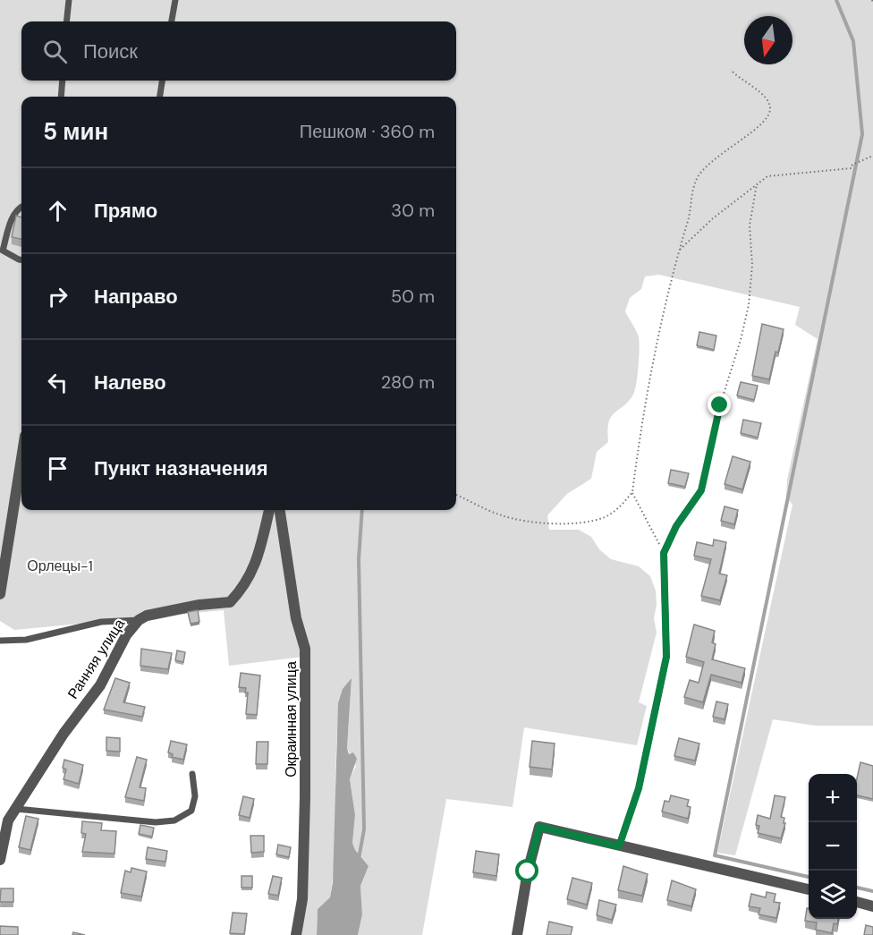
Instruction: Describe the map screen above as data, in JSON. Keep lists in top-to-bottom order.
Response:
{
  "streets": {
    "street": ["Ранняя улица", "Окраинная улица"]
  },
  "parks": ["Орлецы-1"],
  "north": "bottom",
  "page": {
    "search": "Поиск",
    "heading": ["5 мин", "Пешком · 360 m"],
    "list": [
      ["Прямо", "30 m"],
      ["Направо", "50 m"],
      ["Налево", "280 m"],
      "Пункт назначения"
    ],
    "map_buttons": ["+", "−"]
  }
}
